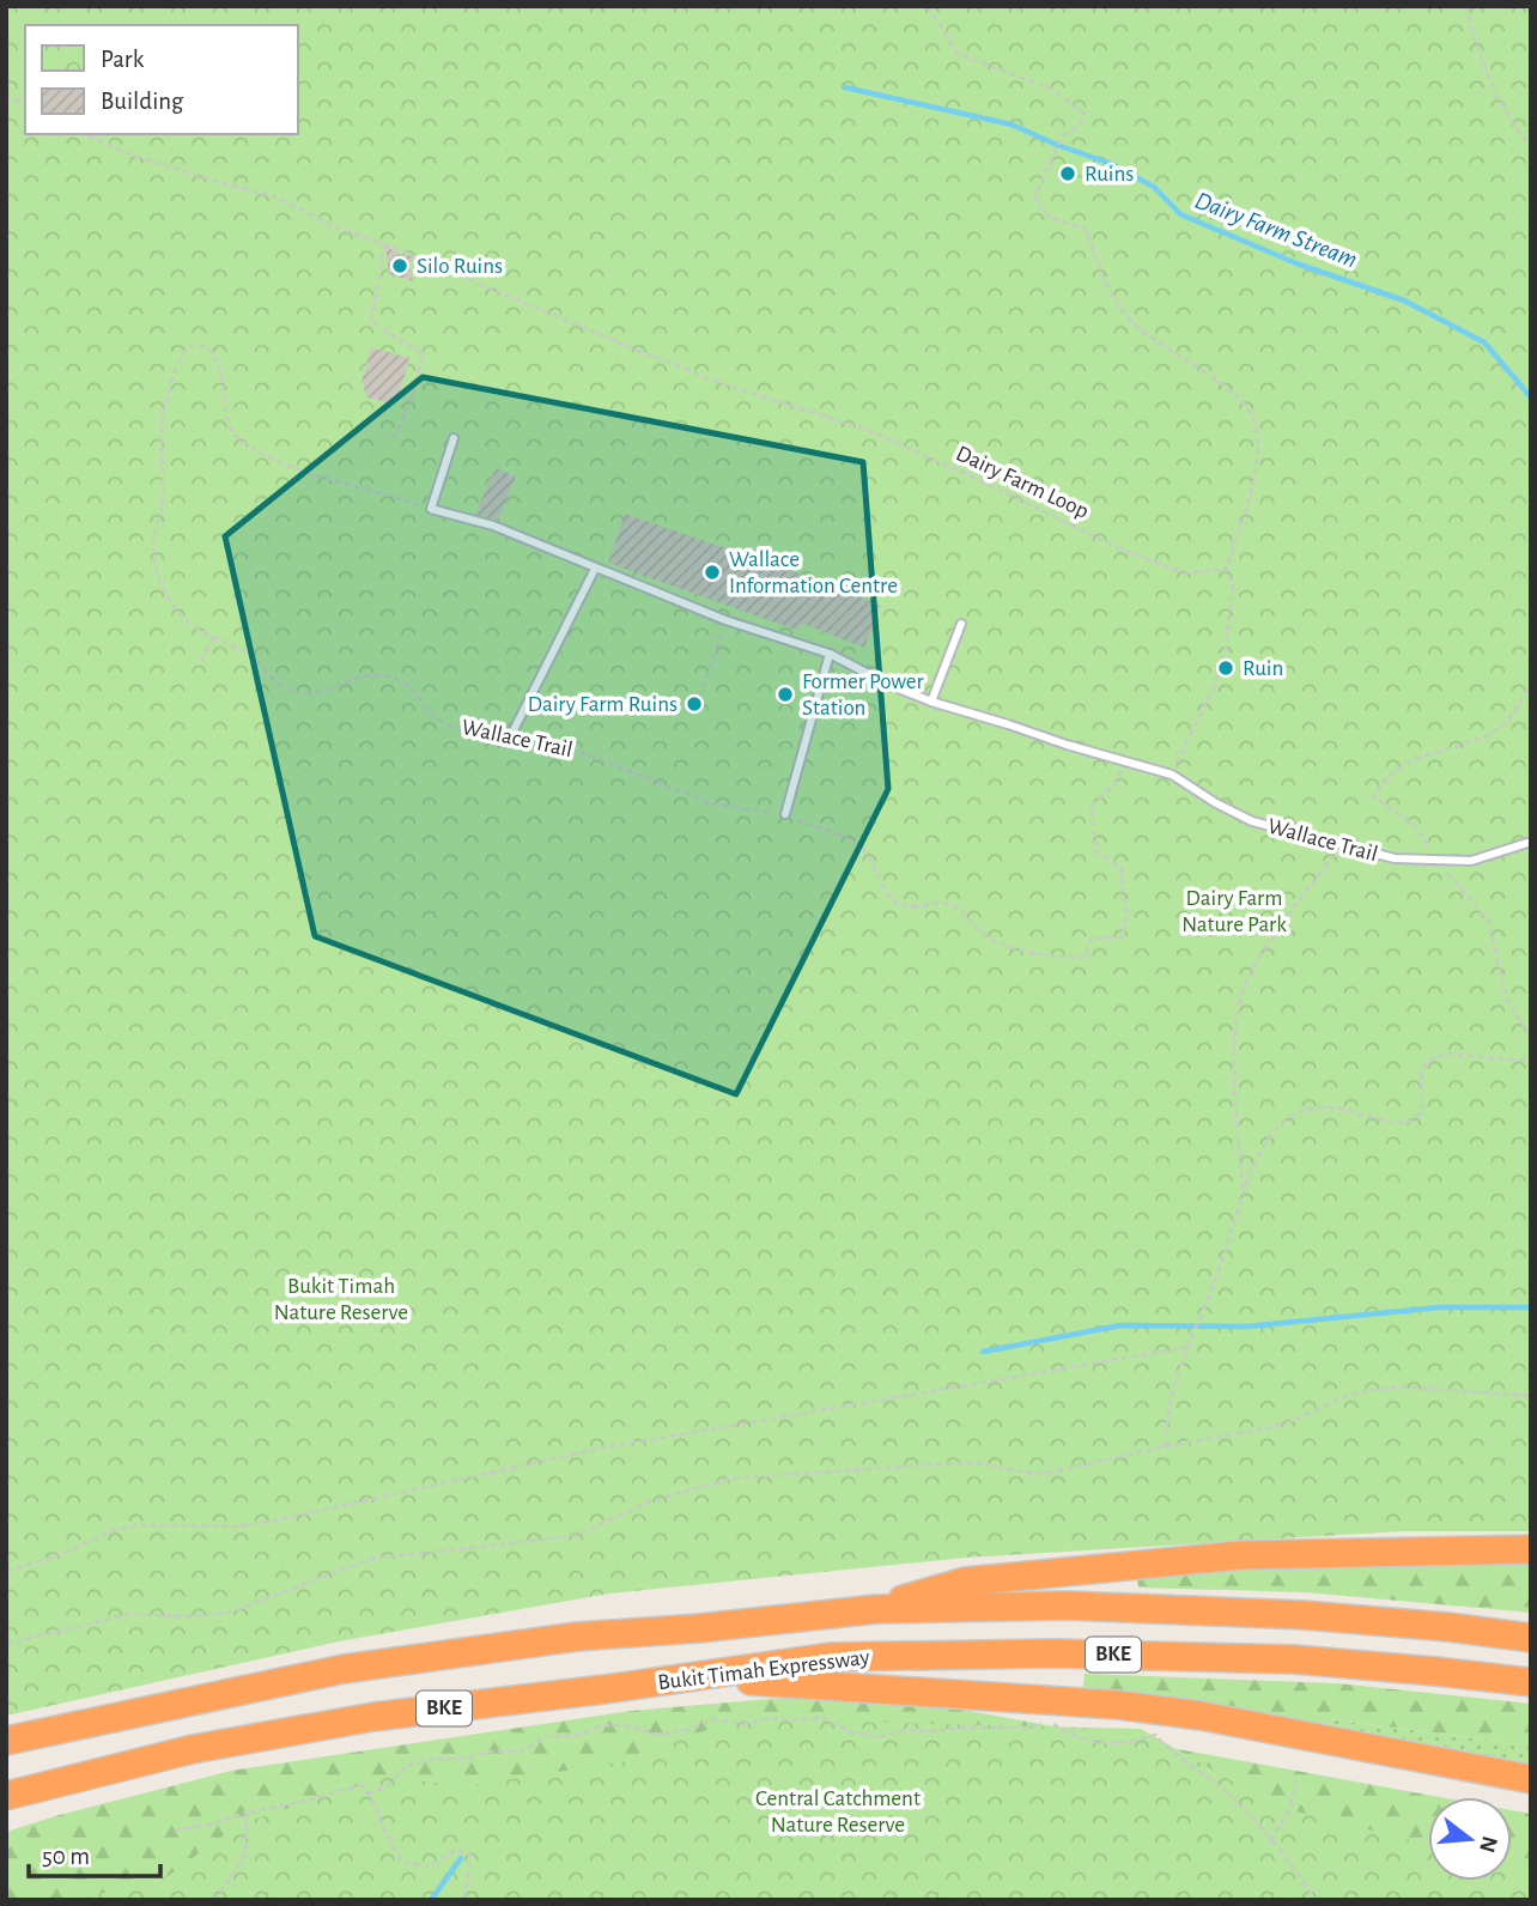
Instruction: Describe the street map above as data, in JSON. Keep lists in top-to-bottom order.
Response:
{
  "streets": {
    "highway": ["BKE", "Bukit Timah Expressway"],
    "lane": ["Wallace Trail"],
    "path": ["Dairy Farm Loop"]
  },
  "water": ["Dairy Farm Stream"],
  "parks": ["Dairy Farm Nature Park", "Bukit Timah Nature Reserve", "Central Catchment Nature Reserve"],
  "places": [
    "Ruins",
    "Silo Ruins",
    "Wallace Information Centre",
    "Ruin",
    "Former Power Station",
    "Dairy Farm Ruins"
  ],
  "legend": ["Park", "Building"],
  "scale_bar": "50 m",
  "north": "right"
}
